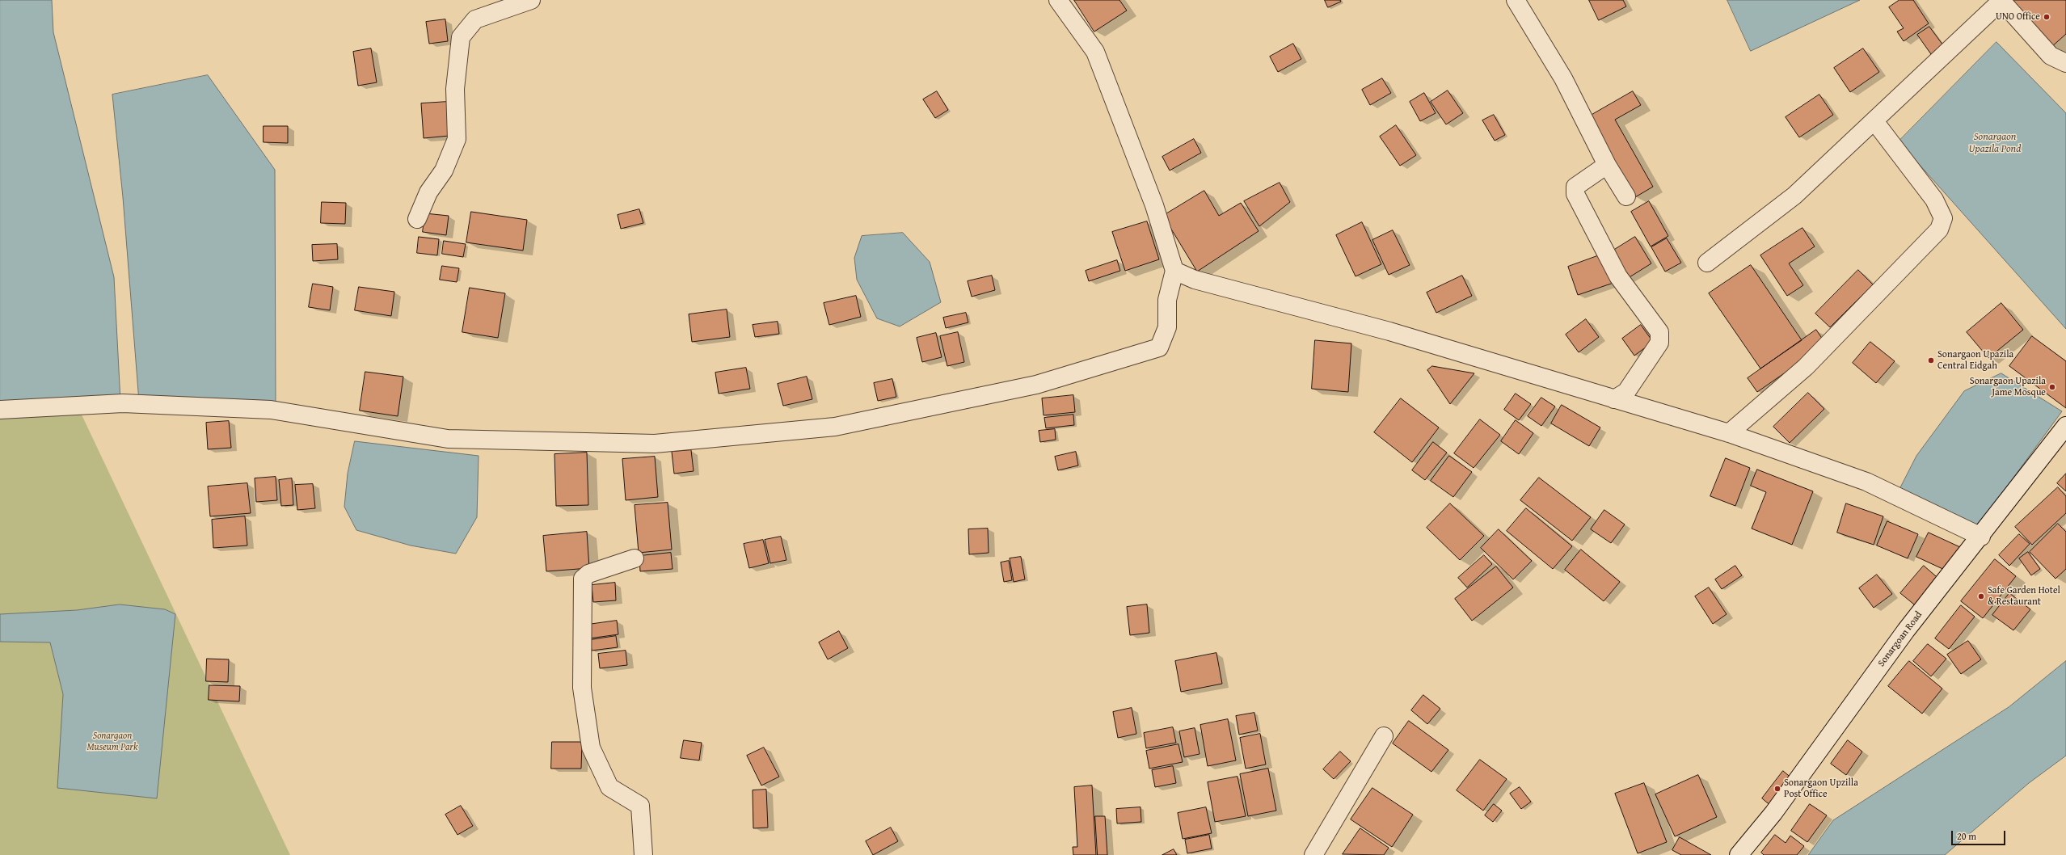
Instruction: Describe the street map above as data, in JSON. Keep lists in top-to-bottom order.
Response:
{
  "streets": {
    "street": ["Sonargoan Road"]
  },
  "water": ["Sonargaon Upazila Pond"],
  "parks": ["Sonargaon Museum Park"],
  "places": [
    "UNO Office",
    "Sonargaon Upazila Central Eidgah",
    "Sonargaon Upazila Jame Mosque",
    "Safe Garden Hotel & Restaurant",
    "Sonargaon Upzilla Post Office"
  ],
  "scale_bar": "20 m"
}
